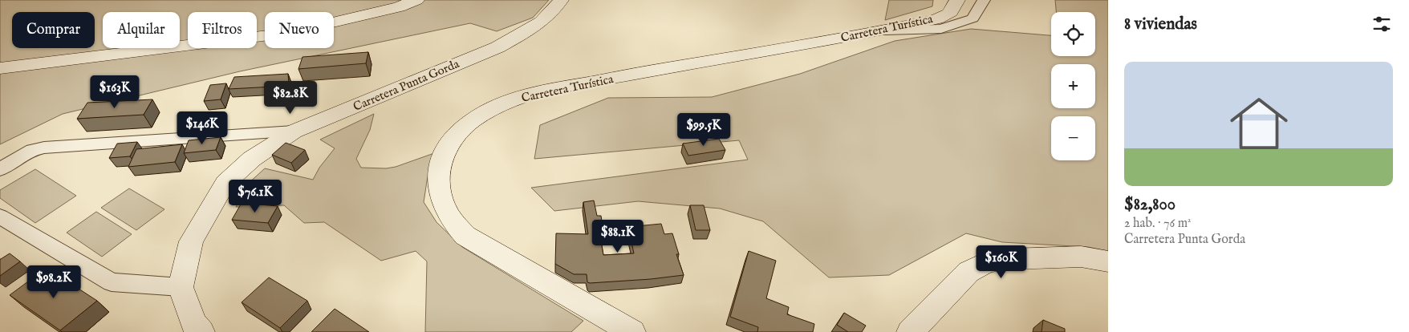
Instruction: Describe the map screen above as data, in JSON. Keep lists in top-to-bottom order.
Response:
{
  "streets": {
    "main road": ["Carretera Turística", "Carretera Punta Gorda"]
  },
  "page": {
    "heading": "8 viviendas",
    "map_buttons": ["+", "−"],
    "chip": [
      "Comprar",
      "Alquilar",
      "Filtros",
      "Nuevo"
    ],
    "list": [
      {
        "name": "$82,800",
        "note": "2 hab. · 76 m² · Carretera Punta Gorda"
      }
    ],
    "price": [
      "$163K",
      "$82.8K",
      "$146K",
      "$99.5K",
      "$76.1K",
      "$88.1K",
      "$160K",
      "$98.2K"
    ]
  }
}
